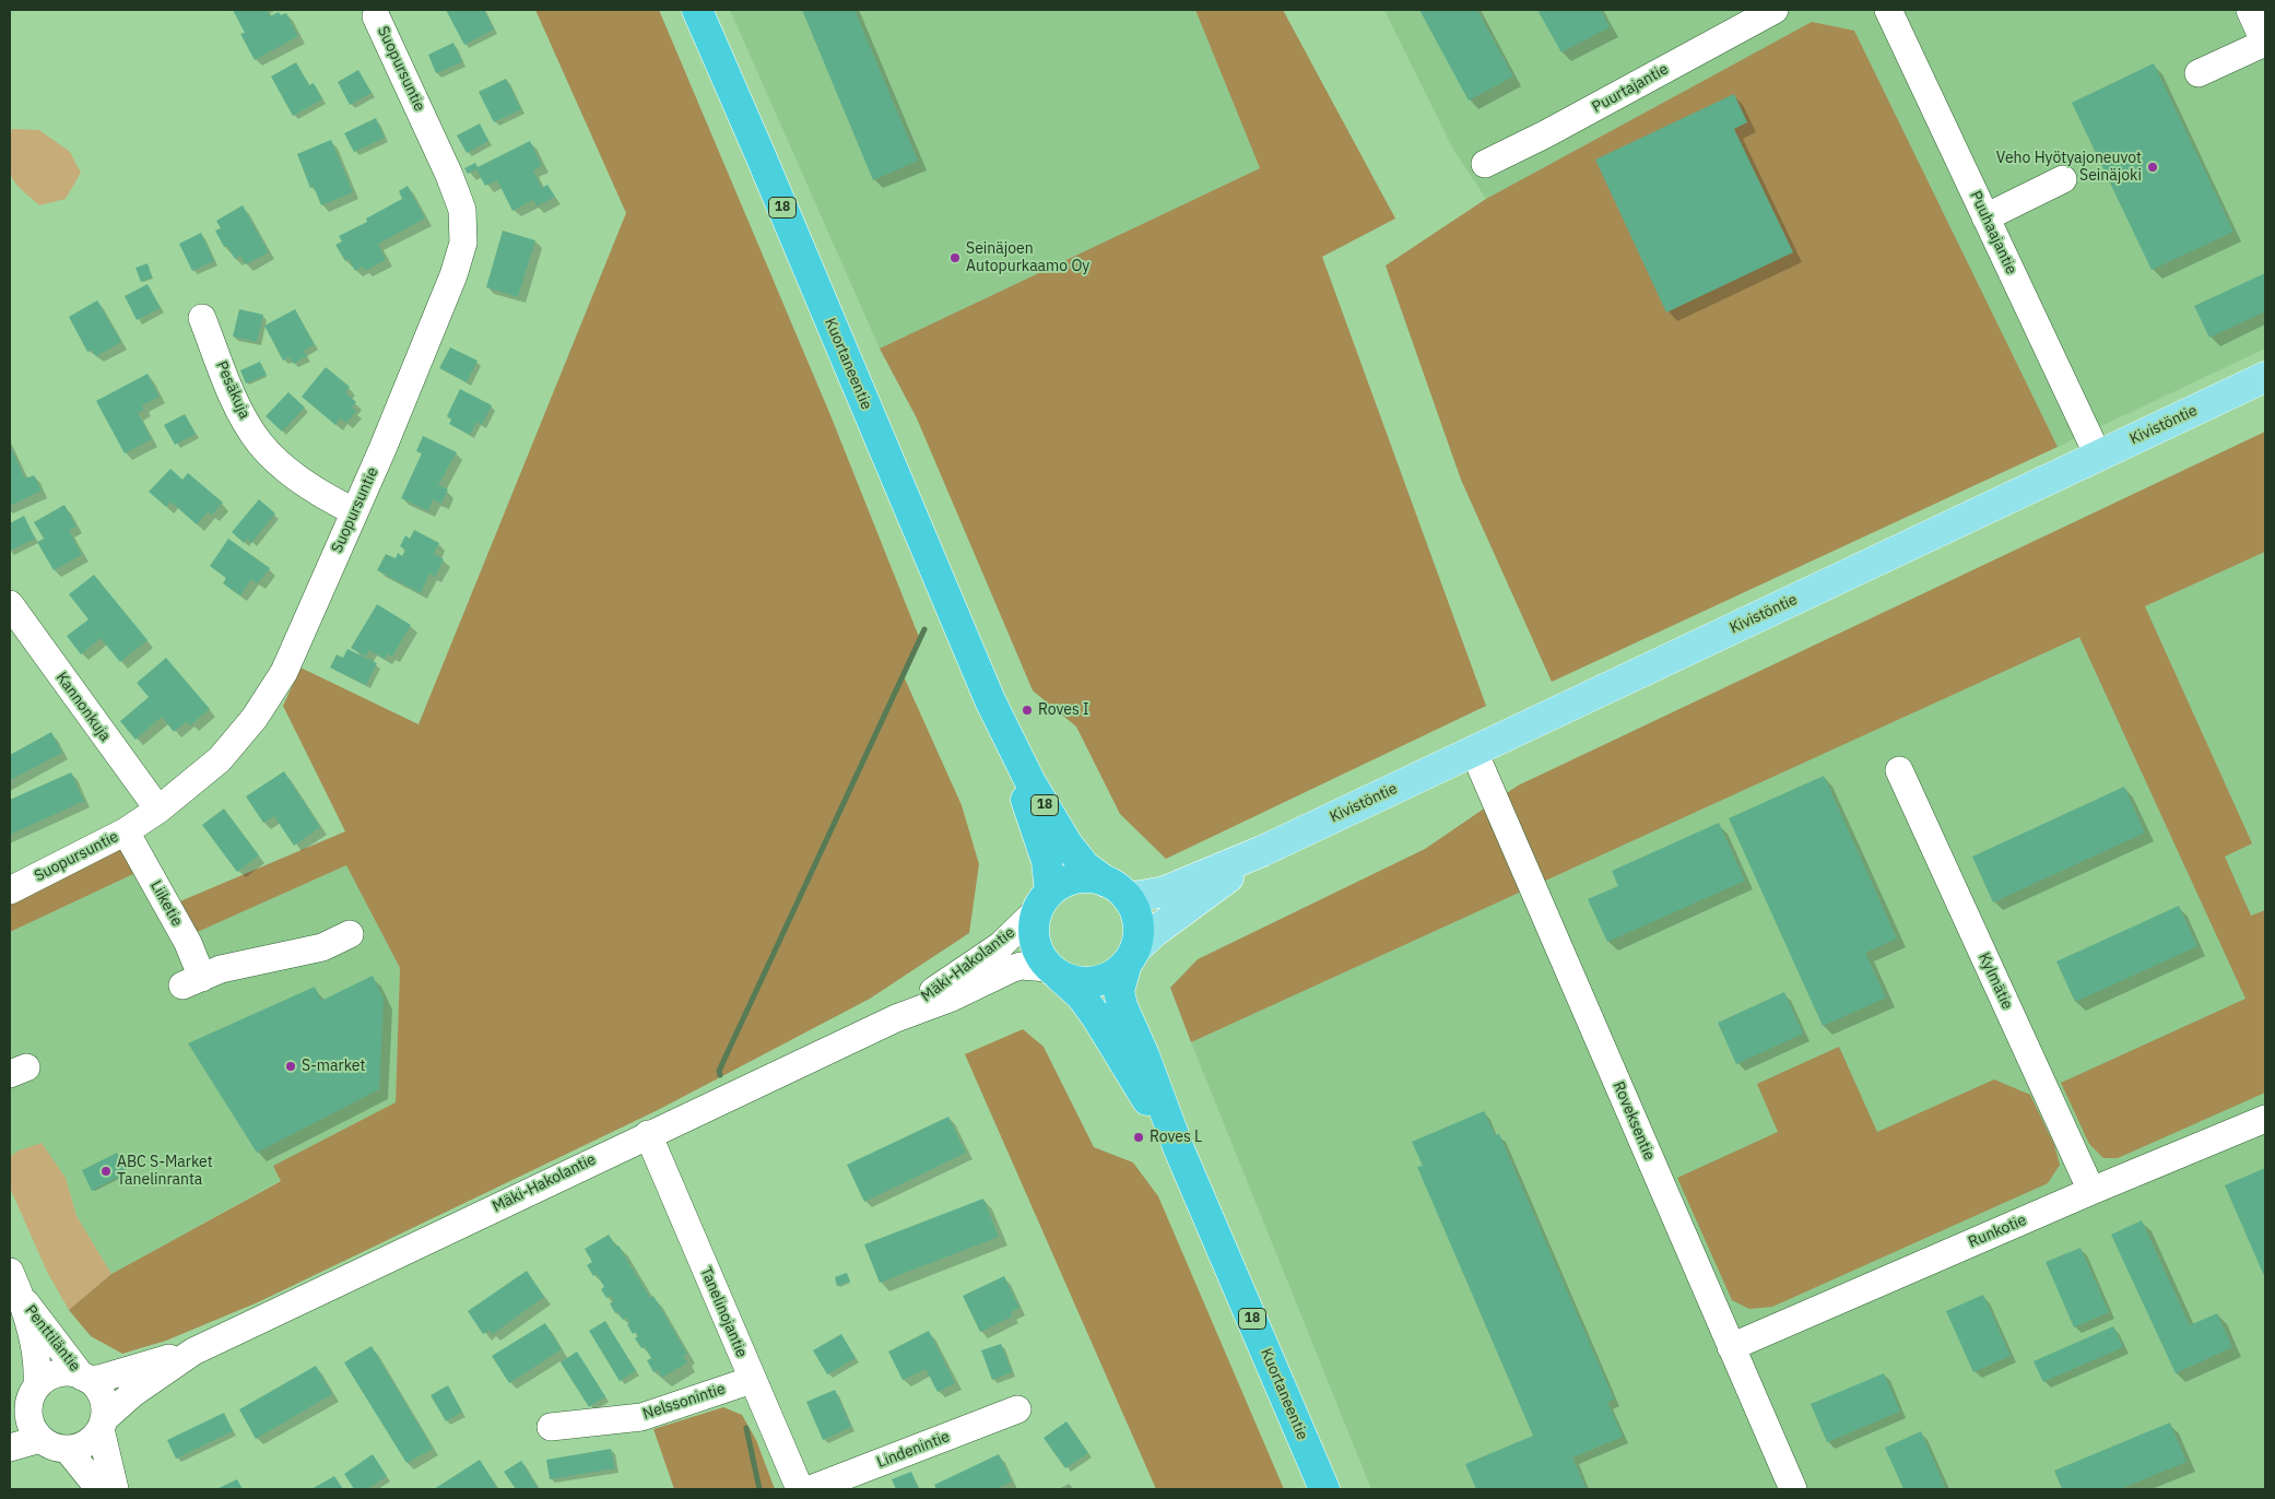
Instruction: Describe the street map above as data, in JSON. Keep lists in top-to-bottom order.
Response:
{
  "streets": {
    "highway": ["18", "Kuortaneentie"],
    "main road": ["Kivistöntie"],
    "street": [
      "Suopursuntie",
      "Puurtajantie",
      "Puuhaajantie",
      "Pesäkuja",
      "Kannonkuja",
      "Liiketie",
      "Mäki-Hakolantie",
      "Kylmätie",
      "Roveksentie",
      "Runkotie",
      "Tanelinojantie",
      "Penttiläntie",
      "Nelssonintie",
      "Lindenintie"
    ]
  },
  "crossings": [
    ["Suopursuntie", "Pesäkuja"],
    ["Suopursuntie", "Kannonkuja"],
    ["Suopursuntie", "Liiketie"],
    ["18", "Kuortaneentie"],
    ["18", "Kivistöntie"],
    ["18", "Mäki-Hakolantie"],
    ["Puuhaajantie", "Kivistöntie"],
    ["Kuortaneentie", "Kivistöntie"],
    ["Kuortaneentie", "Mäki-Hakolantie"],
    ["Kivistöntie", "Mäki-Hakolantie"],
    ["Kivistöntie", "Roveksentie"],
    ["Mäki-Hakolantie", "Tanelinojantie"],
    ["Mäki-Hakolantie", "Penttiläntie"],
    ["Kylmätie", "Runkotie"],
    ["Roveksentie", "Runkotie"],
    ["Tanelinojantie", "Nelssonintie"]
  ],
  "places": [
    "Veho Hyötyajoneuvot Seinäjoki",
    "Seinäjoen Autopurkaamo Oy",
    "Roves I",
    "S-market",
    "Roves L",
    "ABC S-Market Tanelinranta"
  ]
}
